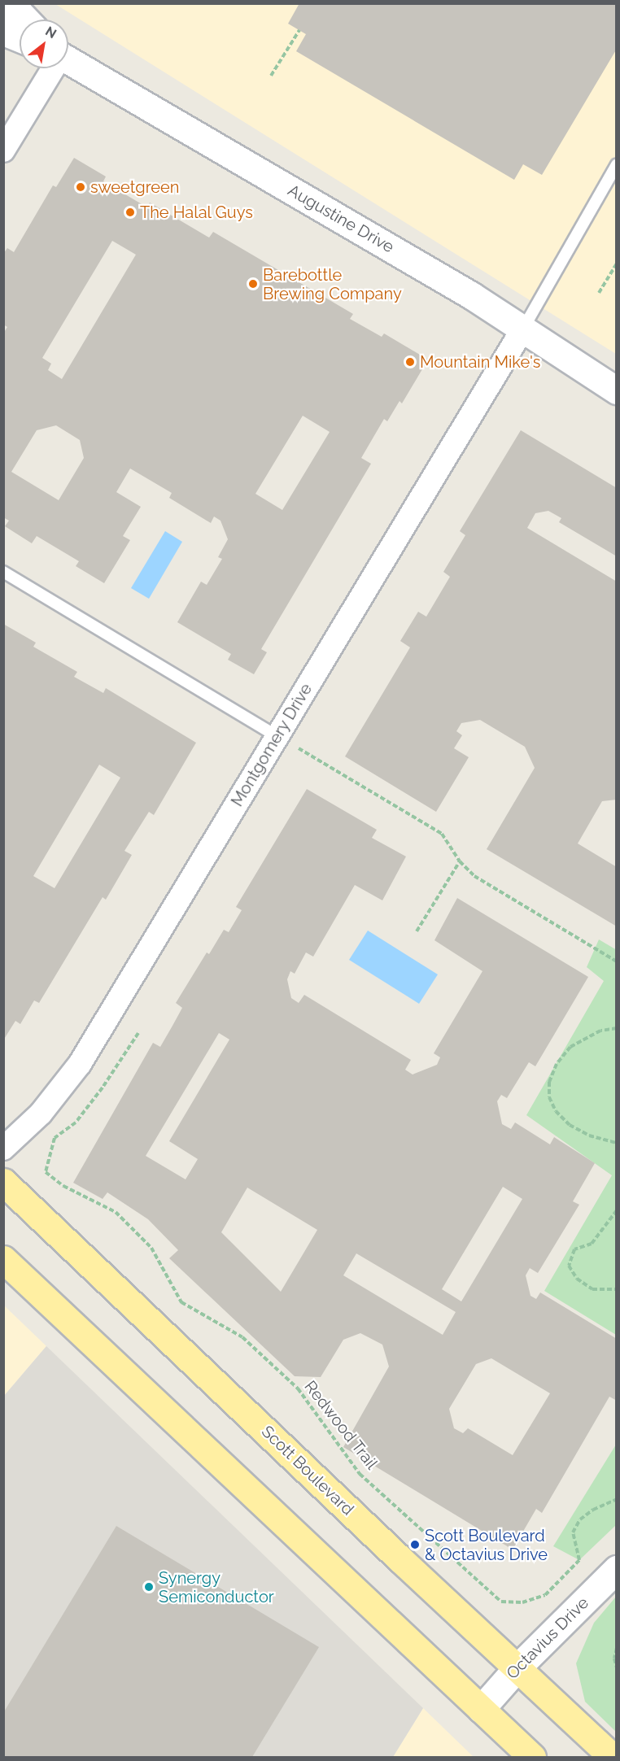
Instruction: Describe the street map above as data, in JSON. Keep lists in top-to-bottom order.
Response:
{
  "streets": {
    "main road": ["Scott Boulevard"],
    "street": ["Augustine Drive", "Montgomery Drive", "Octavius Drive"],
    "path": ["Redwood Trail"]
  },
  "crossings": [
    ["Augustine Drive", "Montgomery Drive"],
    ["Scott Boulevard", "Octavius Drive"]
  ],
  "places": [
    "sweetgreen",
    "The Halal Guys",
    "Barebottle Brewing Company",
    "Mountain Mike's",
    "Scott Boulevard & Octavius Drive",
    "Synergy Semiconductor"
  ],
  "north": "top right"
}
